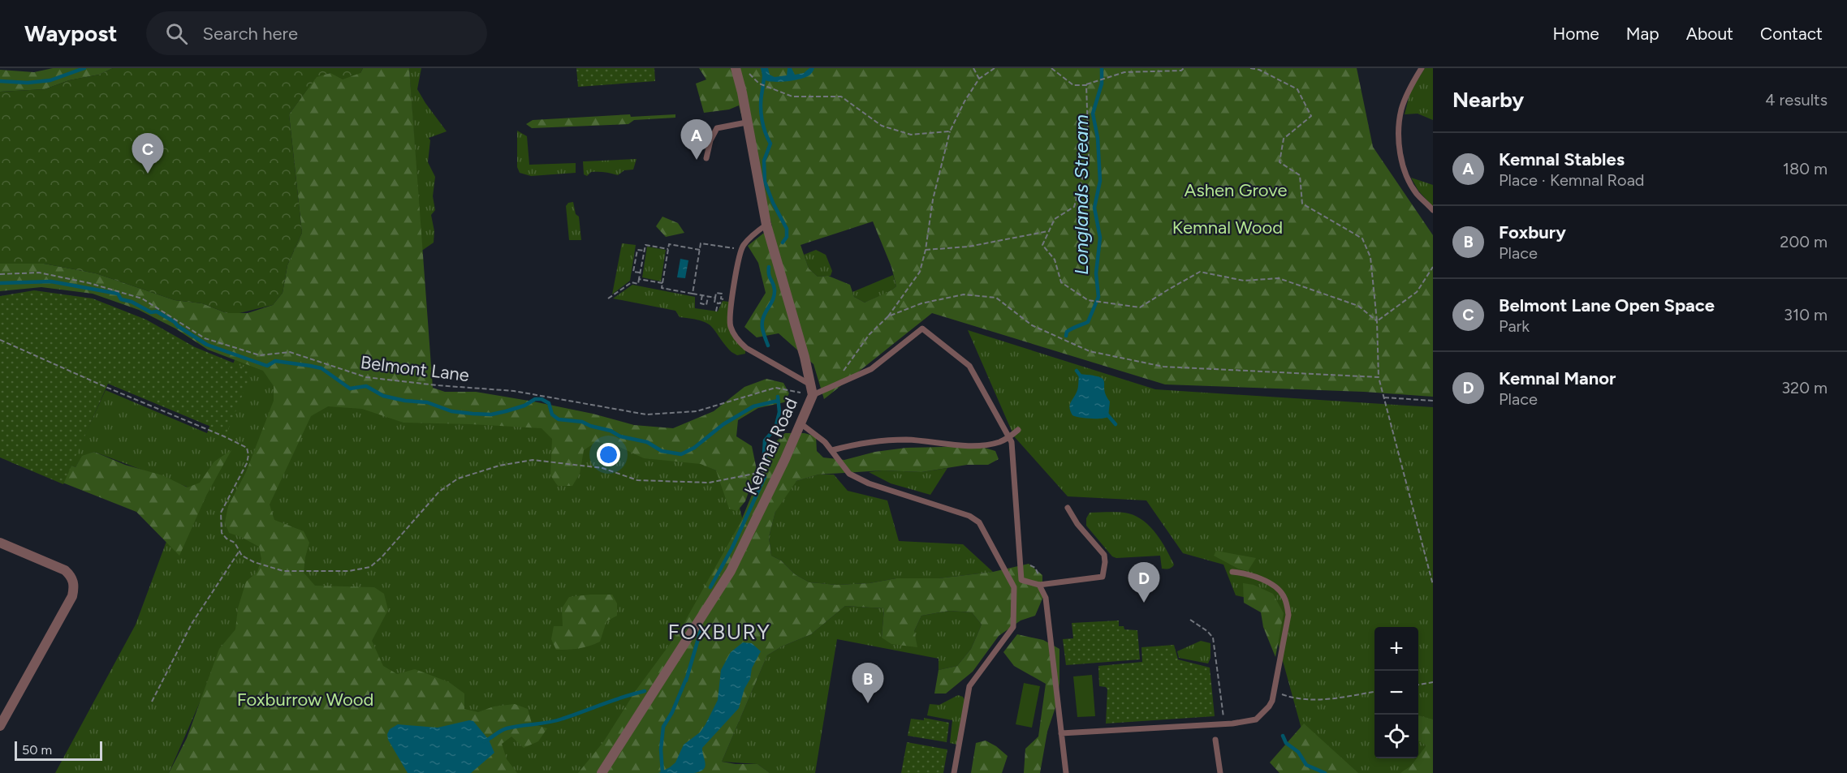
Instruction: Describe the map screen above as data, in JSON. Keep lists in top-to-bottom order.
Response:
{
  "streets": {
    "street": ["Kemnal Road"],
    "path": ["Belmont Lane"]
  },
  "crossings": [
    ["Belmont Lane", "Kemnal Road"]
  ],
  "districts": ["FOXBURY"],
  "water": ["Longlands Stream"],
  "parks": ["Ashen Grove", "Kemnal Wood", "Foxburrow Wood"],
  "scale_bar": "50 m",
  "page": {
    "header": "Waypost",
    "search": "Search here",
    "nav": [
      "Home",
      "Map",
      "About",
      "Contact"
    ],
    "heading": ["Nearby", "4 results"],
    "pins": [
      "A",
      "C",
      "D",
      "B"
    ],
    "list": [
      {
        "mark": "A",
        "name": "Kemnal Stables",
        "note": "Place · Kemnal Road",
        "value": "180 m"
      },
      {
        "mark": "B",
        "name": "Foxbury",
        "note": "Place",
        "value": "200 m"
      },
      {
        "mark": "C",
        "name": "Belmont Lane Open Space",
        "note": "Park",
        "value": "310 m"
      },
      {
        "mark": "D",
        "name": "Kemnal Manor",
        "note": "Place",
        "value": "320 m"
      }
    ],
    "map_buttons": ["+", "−"],
    "scale": "50 m"
  }
}
